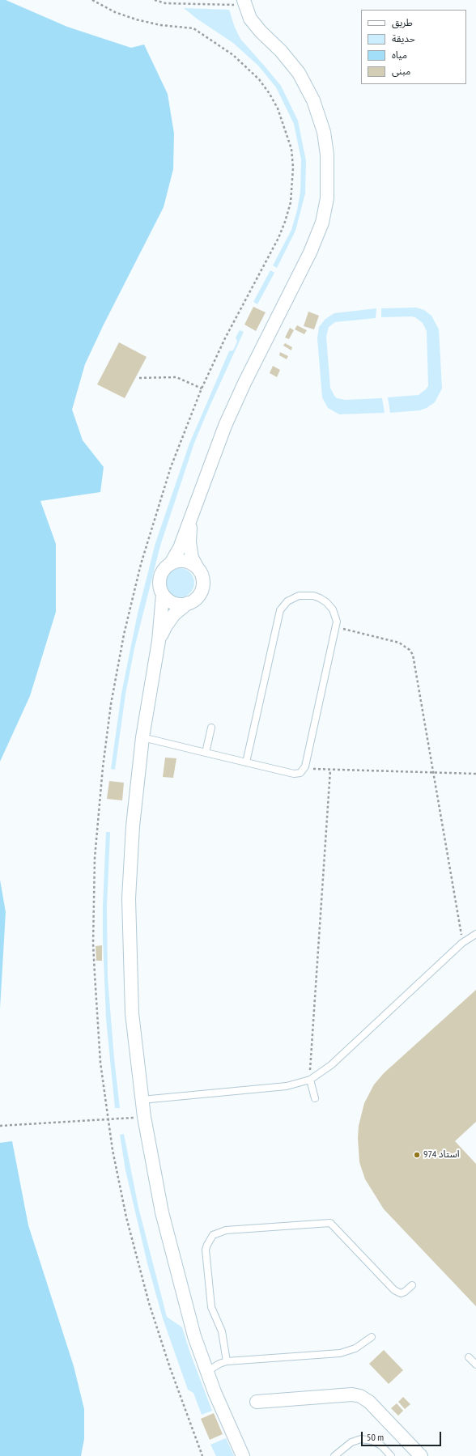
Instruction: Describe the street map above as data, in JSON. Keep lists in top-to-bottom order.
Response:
{
  "places": ["استاد 974"],
  "legend": [
    "طريق",
    "حديقة",
    "مياه",
    "مبنى"
  ],
  "scale_bar": "50 m"
}
